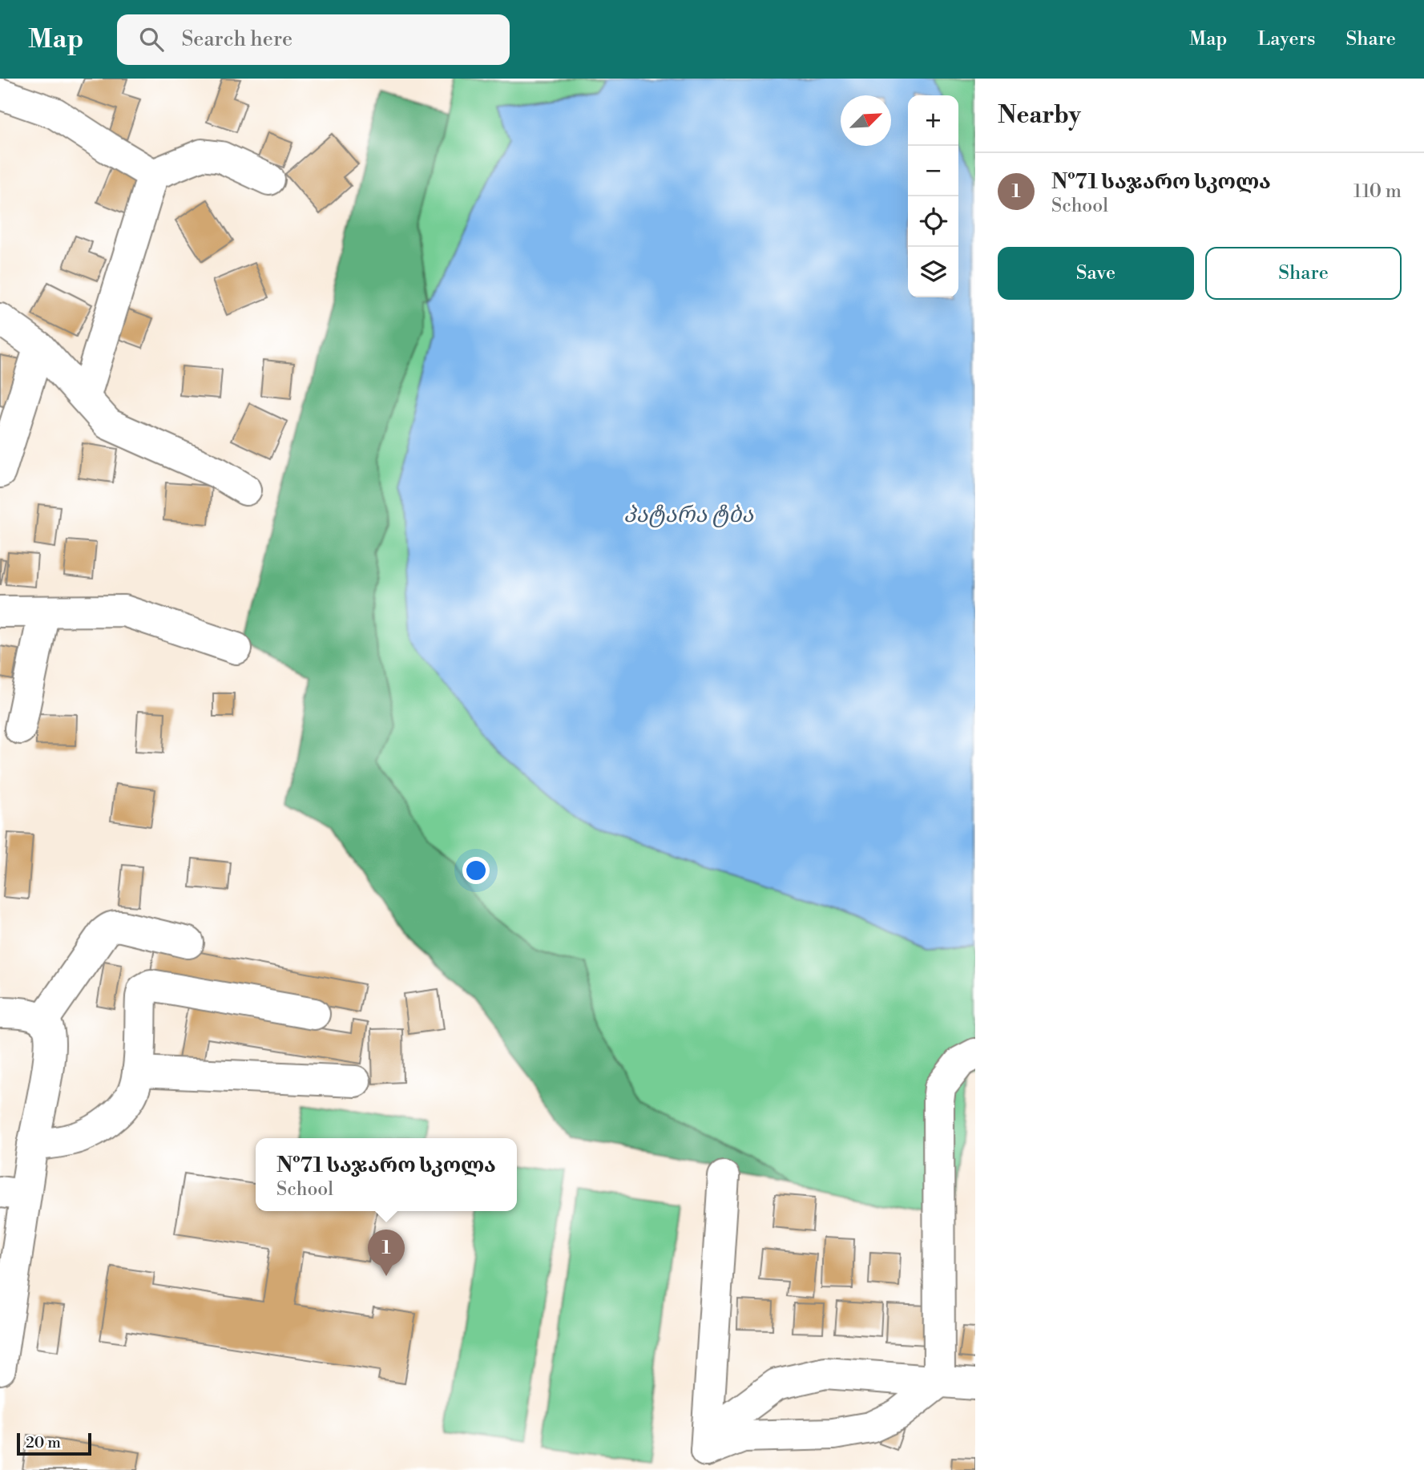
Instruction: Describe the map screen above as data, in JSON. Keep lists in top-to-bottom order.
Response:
{
  "water": ["პატარა ტბა"],
  "scale_bar": "20 m",
  "north": "top right",
  "page": {
    "header": "Map",
    "search": "Search here",
    "nav": ["Map", "Layers", "Share"],
    "heading": "Nearby",
    "map_buttons": ["+", "−"],
    "list": [
      {
        "mark": "1",
        "name": "№71 საჯარო სკოლა",
        "note": "School",
        "value": "110 m"
      }
    ],
    "buttons": ["Save", "Share"],
    "popup": ["№71 საჯარო სკოლა", "School"],
    "pins": "1",
    "scale": "20 m"
  }
}
